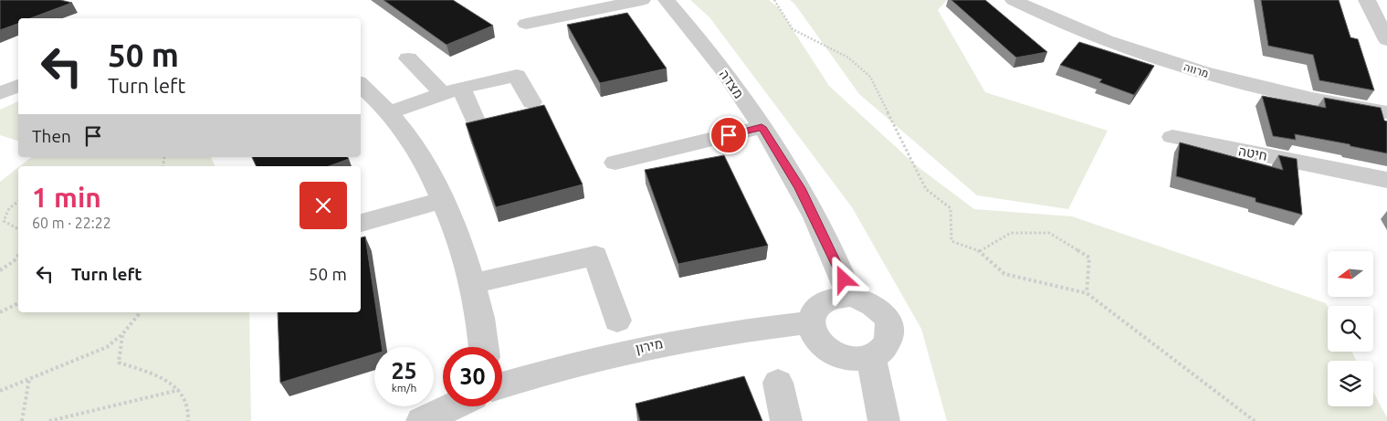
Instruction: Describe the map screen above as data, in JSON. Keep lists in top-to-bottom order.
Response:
{
  "streets": {
    "street": [
      "מרווה",
      "מצדה",
      "חיטה",
      "מירון"
    ]
  },
  "crossings": [
    ["מצדה", "מירון"]
  ],
  "north": "left",
  "page": {
    "turn": ["50 m", "Turn left"],
    "then": "Then",
    "heading": ["1 min", "60 m · 22:22"],
    "list": [
      {
        "name": "Turn left",
        "value": "50 m"
      }
    ],
    "speed": "25 km/h",
    "limit": "30"
  }
}
